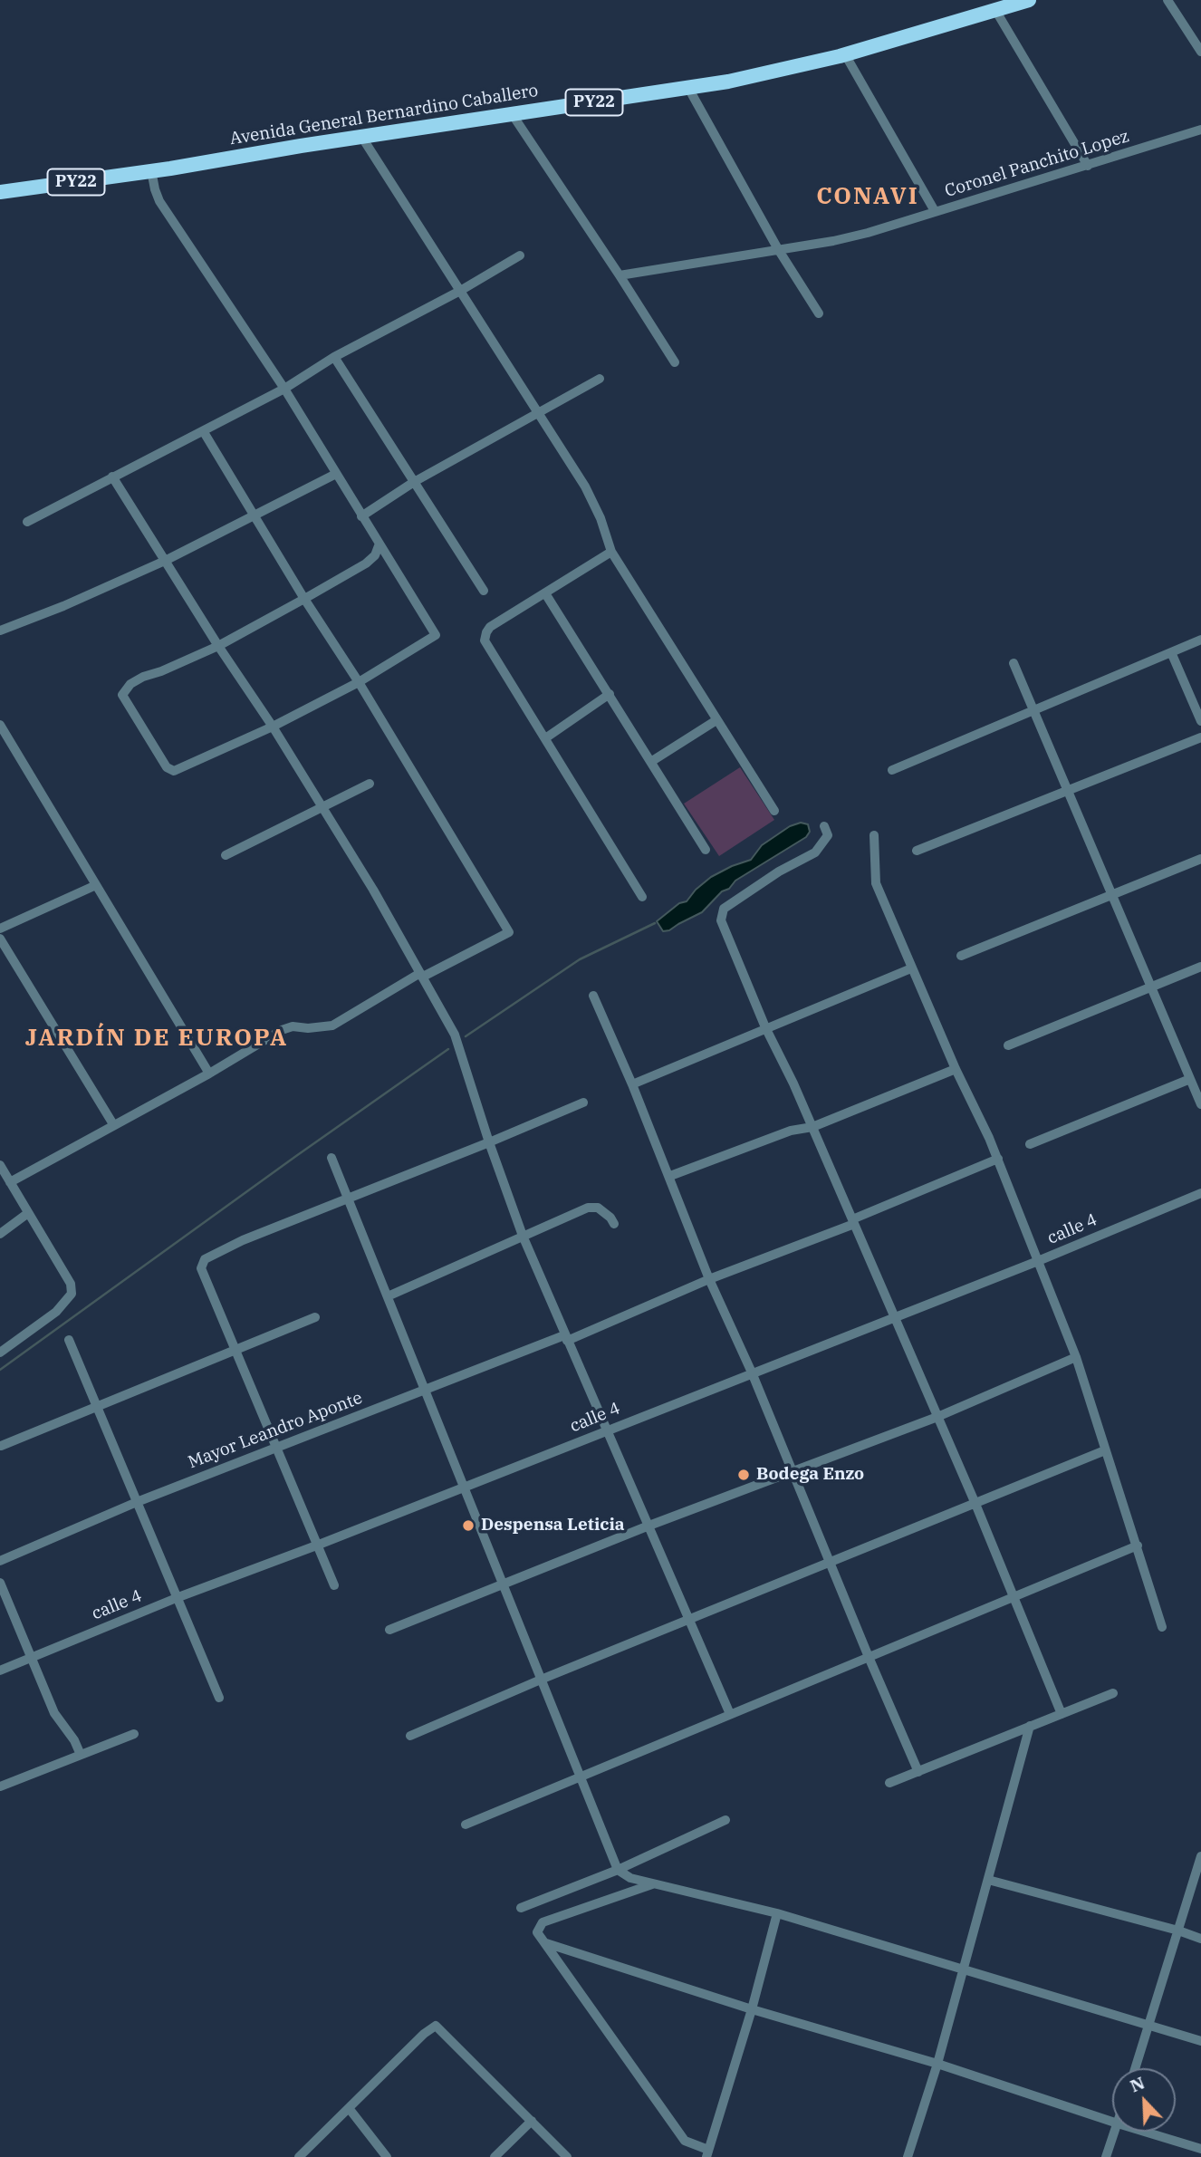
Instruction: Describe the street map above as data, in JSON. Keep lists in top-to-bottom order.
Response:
{
  "streets": {
    "highway": ["PY22", "Avenida General Bernardino Caballero"],
    "street": ["Coronel Panchito Lopez", "calle 4", "Mayor Leandro Aponte"]
  },
  "districts": ["CONAVI", "JARDÍN DE EUROPA"],
  "places": ["Bodega Enzo", "Despensa Leticia"],
  "north": "top left"
}
